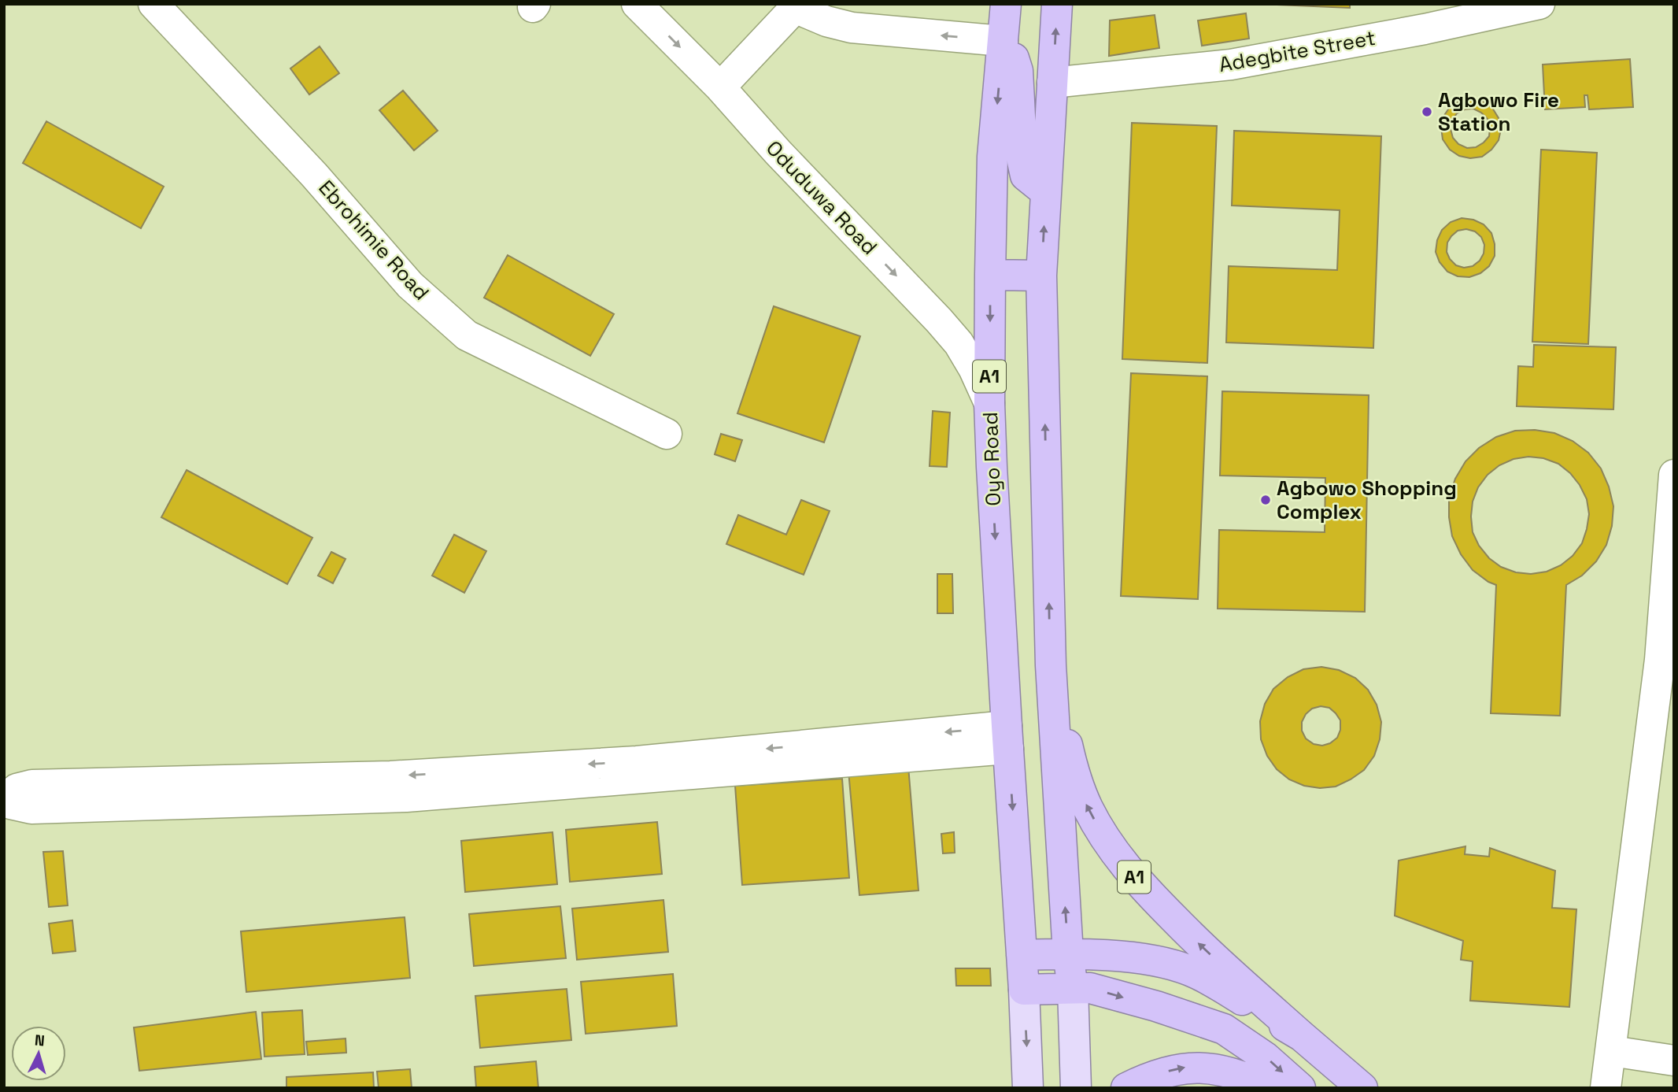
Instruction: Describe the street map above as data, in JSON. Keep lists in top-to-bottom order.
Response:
{
  "streets": {
    "highway": ["A1", "Oyo Road"],
    "street": ["Adegbite Street", "Oduduwa Road", "Ebrohimie Road"]
  },
  "crossings": [
    ["Adegbite Street", "A1"],
    ["Oduduwa Road", "Oyo Road"],
    ["A1", "Oyo Road"]
  ],
  "one_way": ["Oduduwa Road"],
  "places": ["Agbowo Fire Station", "Agbowo Shopping Complex"],
  "north": "top"
}
